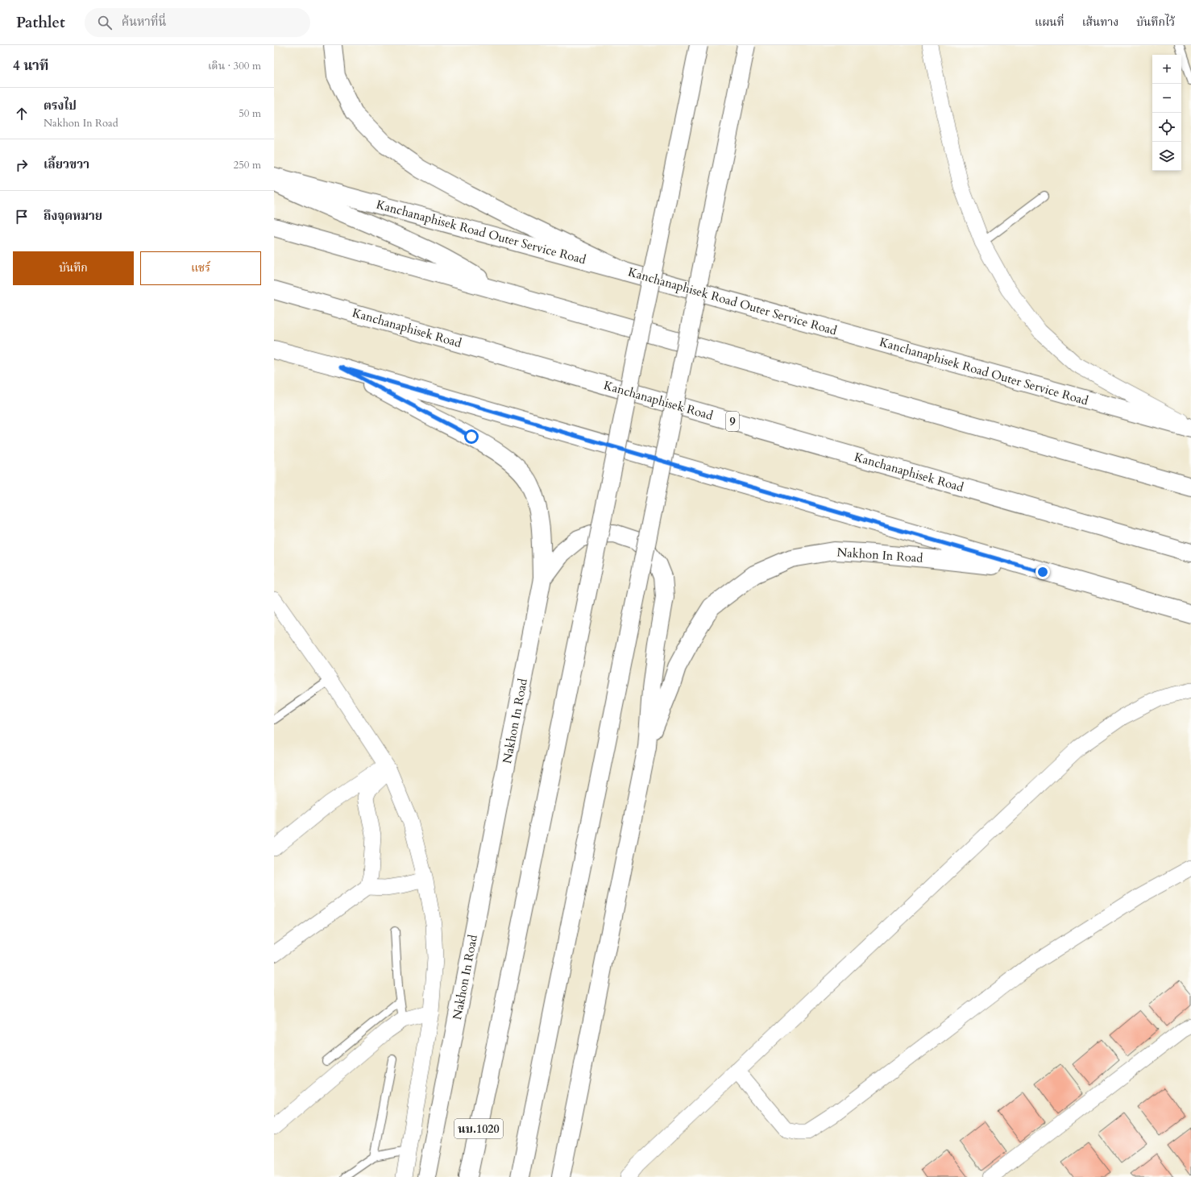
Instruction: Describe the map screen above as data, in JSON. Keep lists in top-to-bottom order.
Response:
{
  "streets": {
    "main road": [
      "Kanchanaphisek Road Outer Service Road",
      "Kanchanaphisek Road",
      "9",
      "Nakhon In Road",
      "นบ.1020"
    ]
  },
  "crossings": [
    ["Nakhon In Road", "นบ.1020"]
  ],
  "page": {
    "header": "Pathlet",
    "search": "ค้นหาที่นี่",
    "nav": ["แผนที่", "เส้นทาง", "บันทึกไว้"],
    "heading": ["4 นาที", "เดิน · 300 m"],
    "map_buttons": ["+", "−"],
    "list": [
      ["ตรงไป", "Nakhon In Road", "50 m"],
      ["เลี้ยวขวา", "250 m"],
      "ถึงจุดหมาย"
    ],
    "buttons": ["บันทึก", "แชร์"]
  }
}
